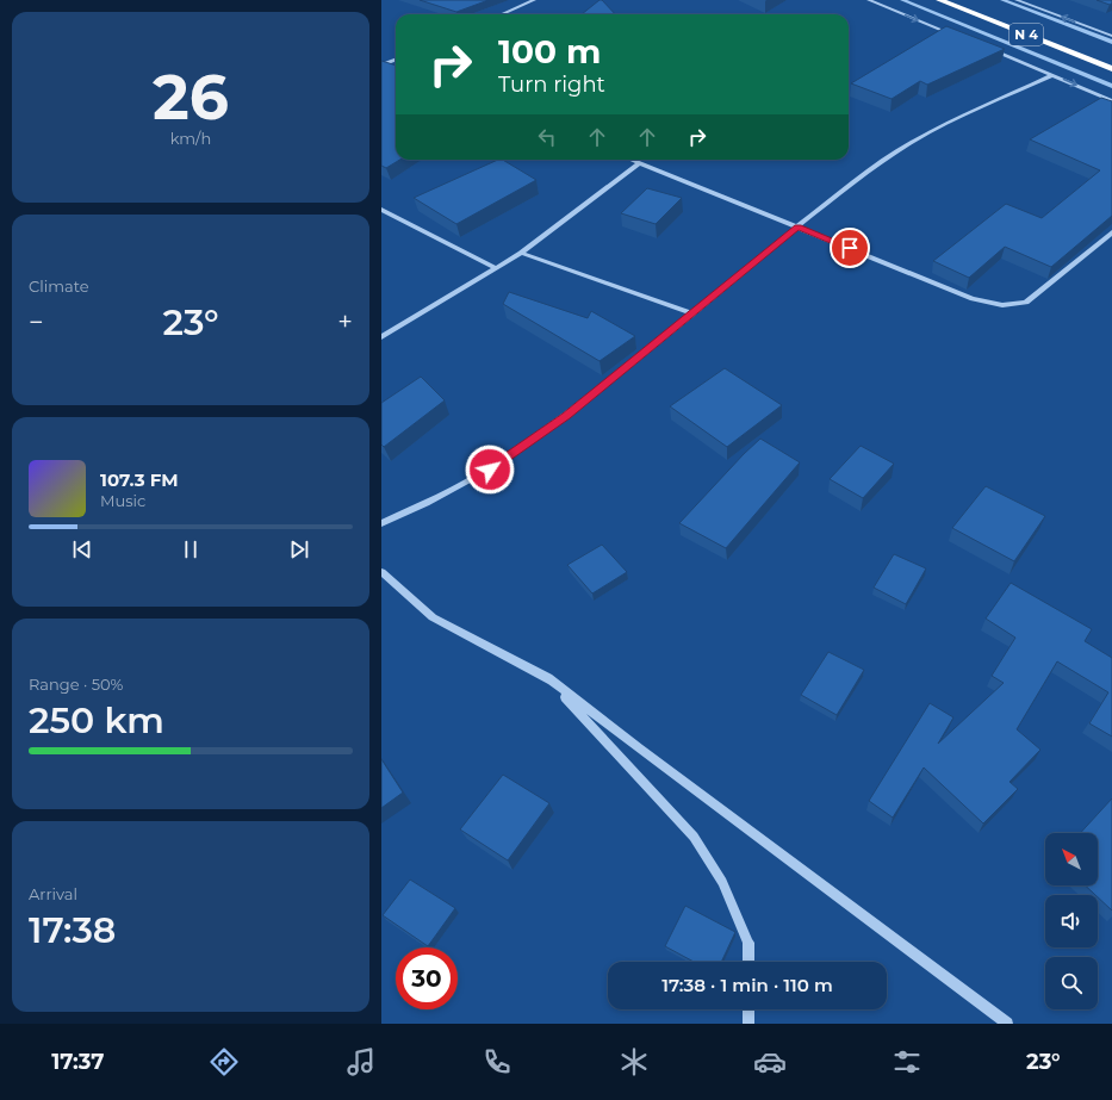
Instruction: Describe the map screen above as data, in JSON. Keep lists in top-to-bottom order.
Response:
{
  "streets": {
    "highway": ["N 4"]
  },
  "north": "top left",
  "page": {
    "tile": [
      ["26", "km/h"],
      "Climate",
      ["Range · 50%", "250 km"],
      ["Arrival", "17:38"]
    ],
    "turn": ["100 m", "Turn right"],
    "heat": ["−", "23°", "+"],
    "song": ["107.3 FM", "Music"],
    "limit": "30",
    "trip": "17:38 · 1 min · 110 m",
    "tabs": ["17:37", "23°"]
  }
}
